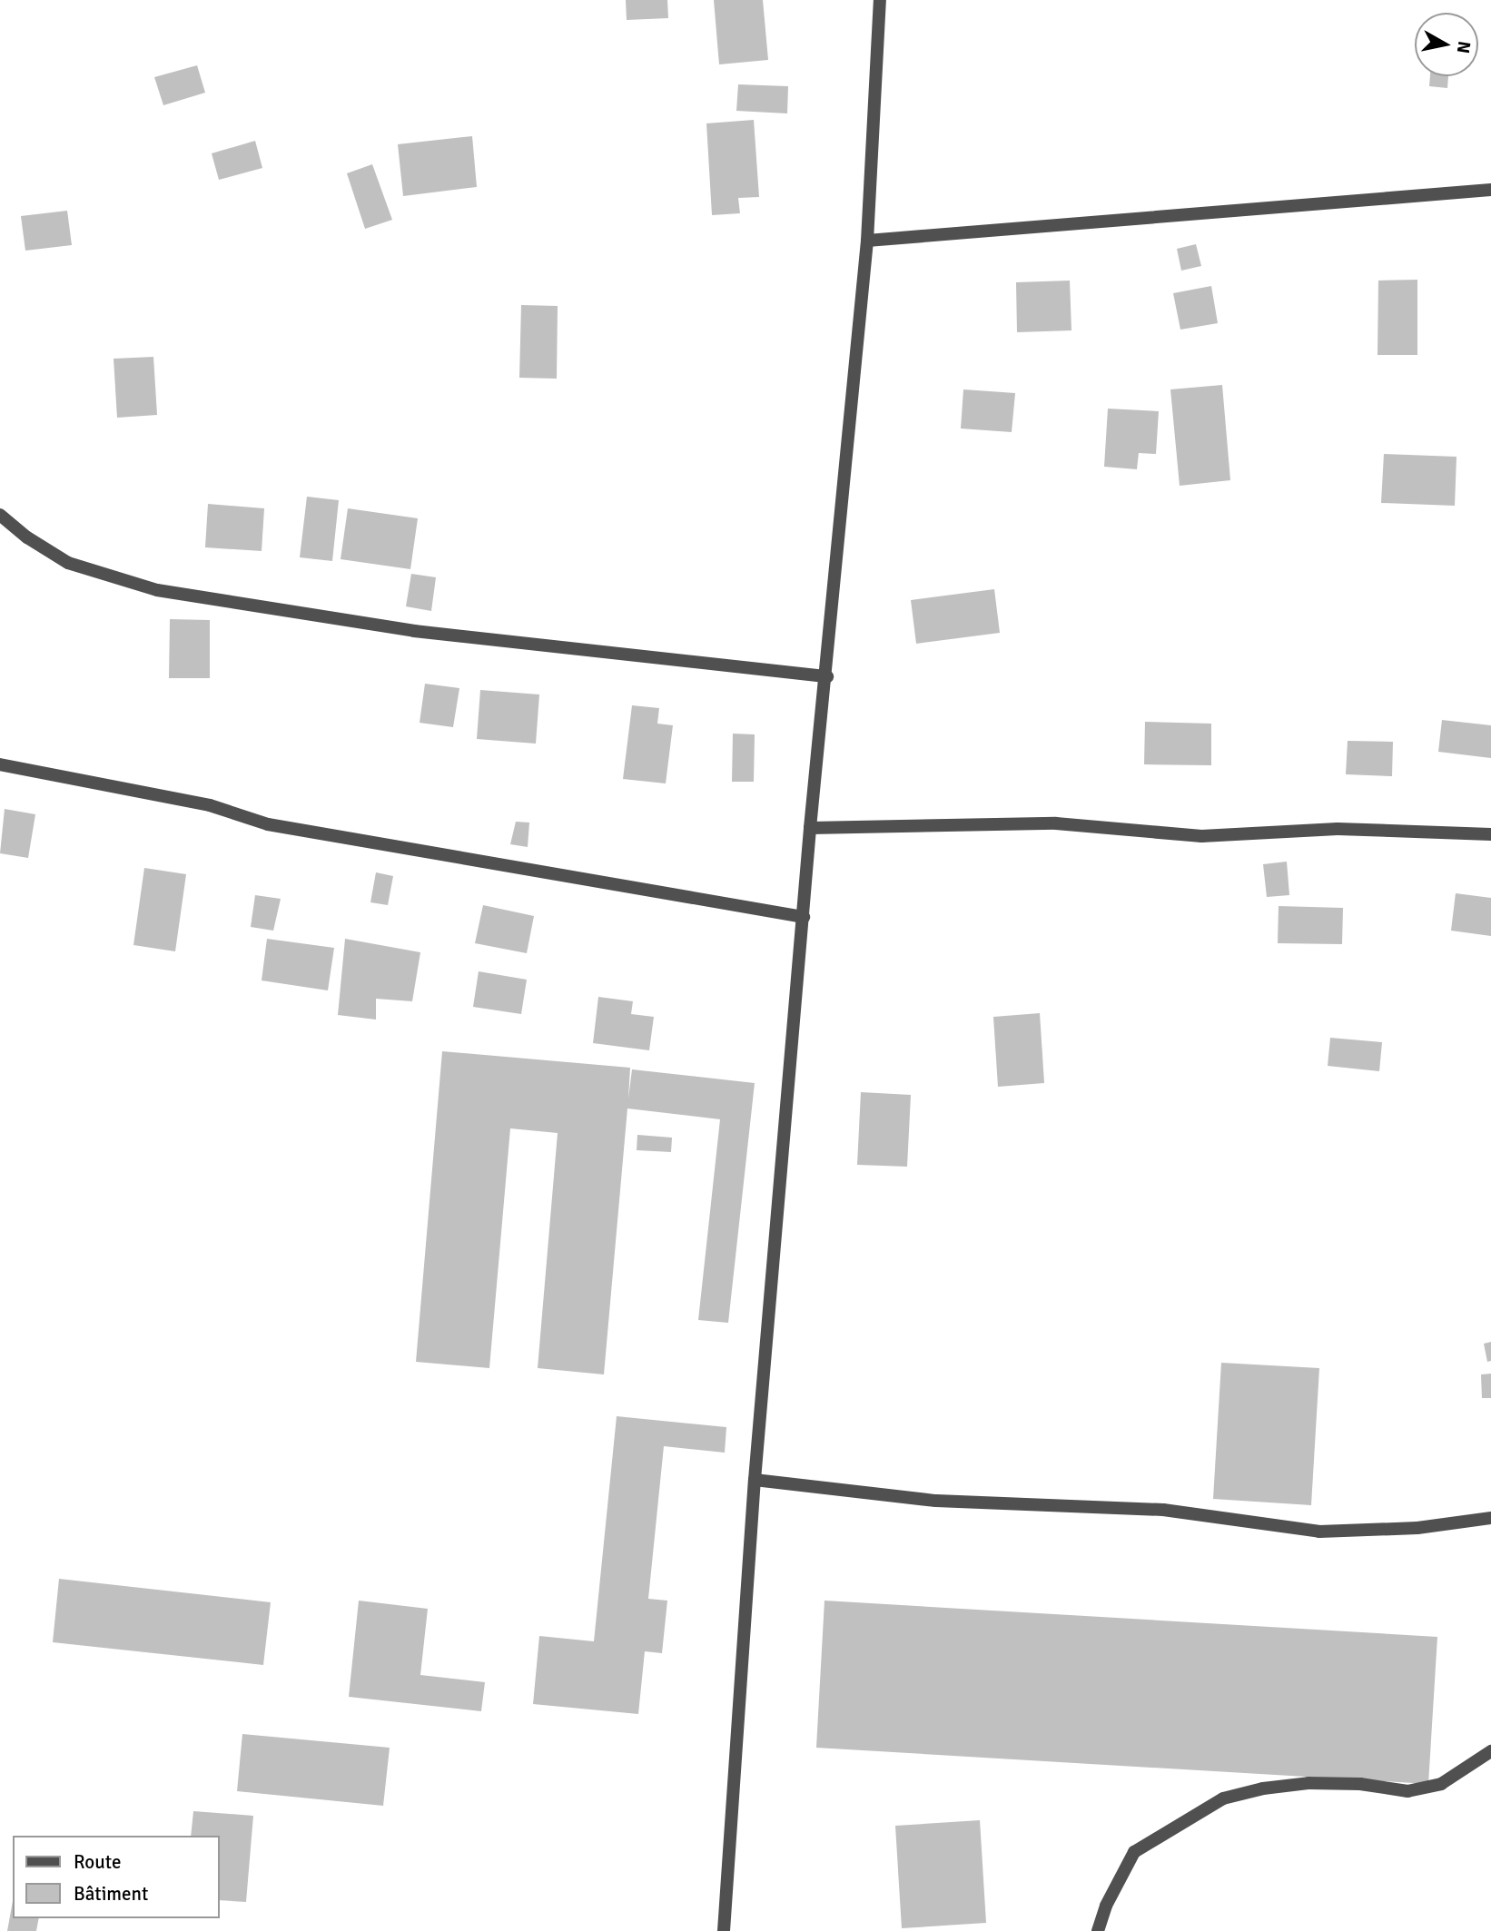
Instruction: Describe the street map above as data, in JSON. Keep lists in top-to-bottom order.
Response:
{
  "legend": ["Route", "Bâtiment"],
  "north": "right"
}
